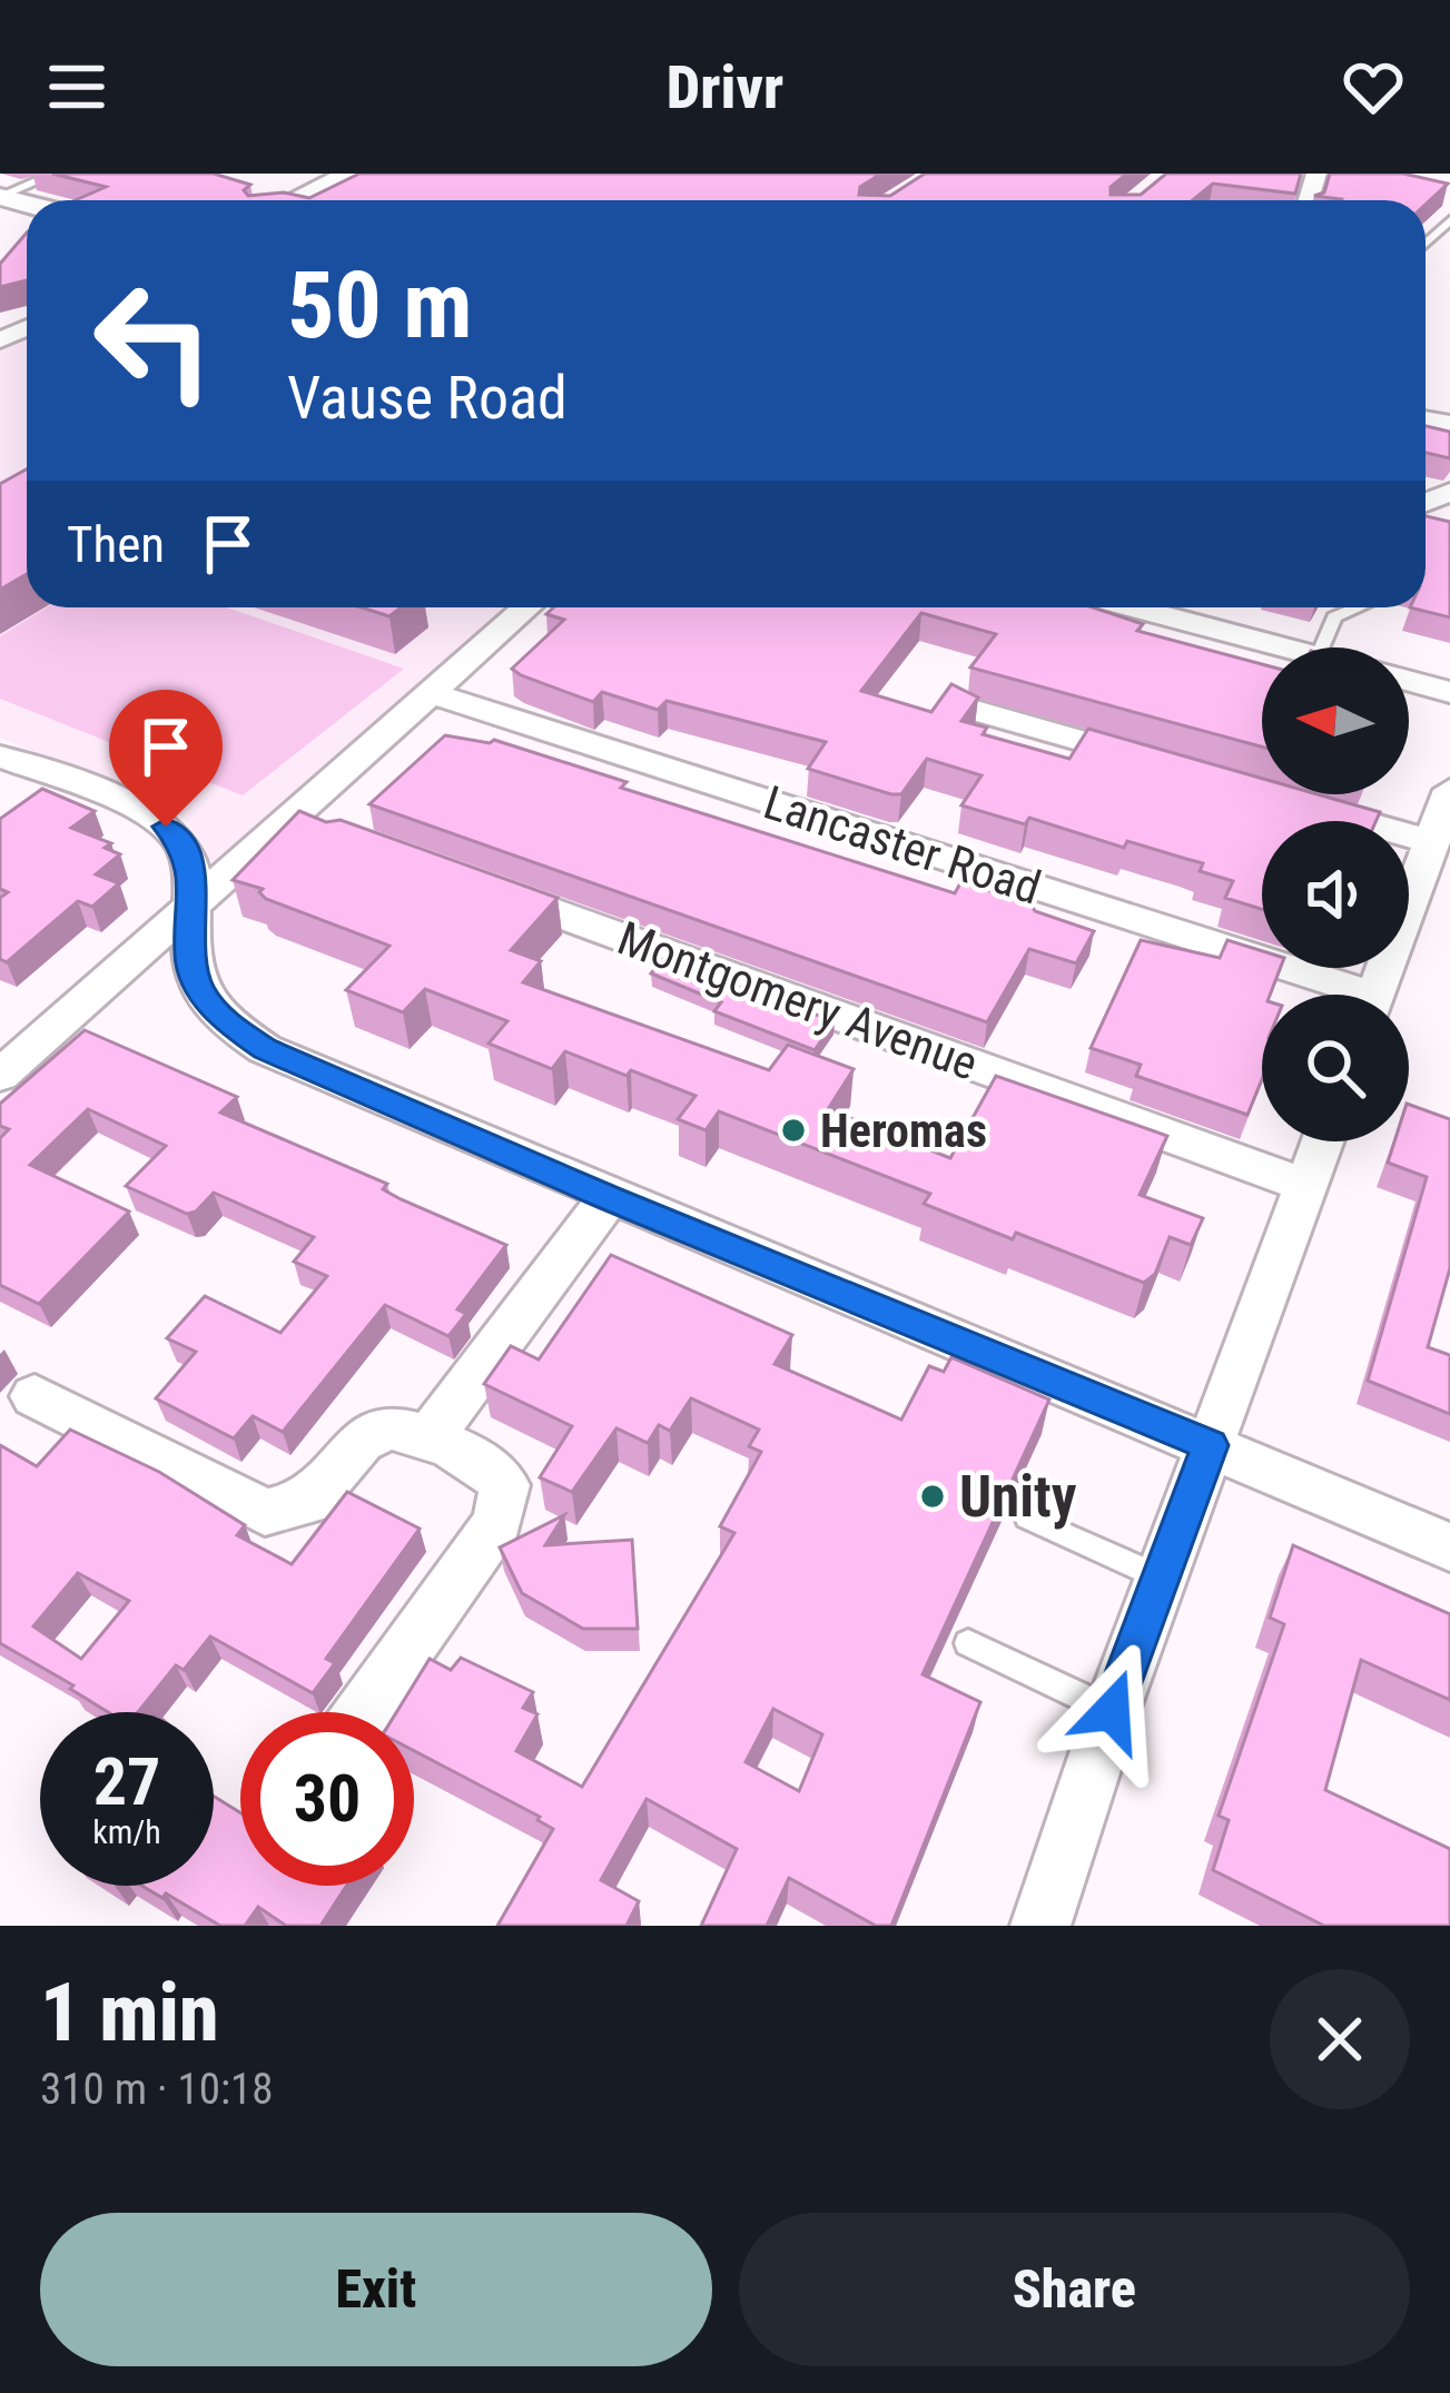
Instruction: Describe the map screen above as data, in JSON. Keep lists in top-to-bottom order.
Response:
{
  "streets": {
    "street": ["Lancaster Road", "Montgomery Avenue"]
  },
  "places": ["Heromas", "Unity"],
  "north": "left",
  "page": {
    "header": "Drivr",
    "turn": ["50 m", "Vause Road"],
    "then": "Then",
    "speed": "27 km/h",
    "limit": "30",
    "heading": ["1 min", "310 m · 10:18"],
    "buttons": ["Exit", "Share"]
  }
}
